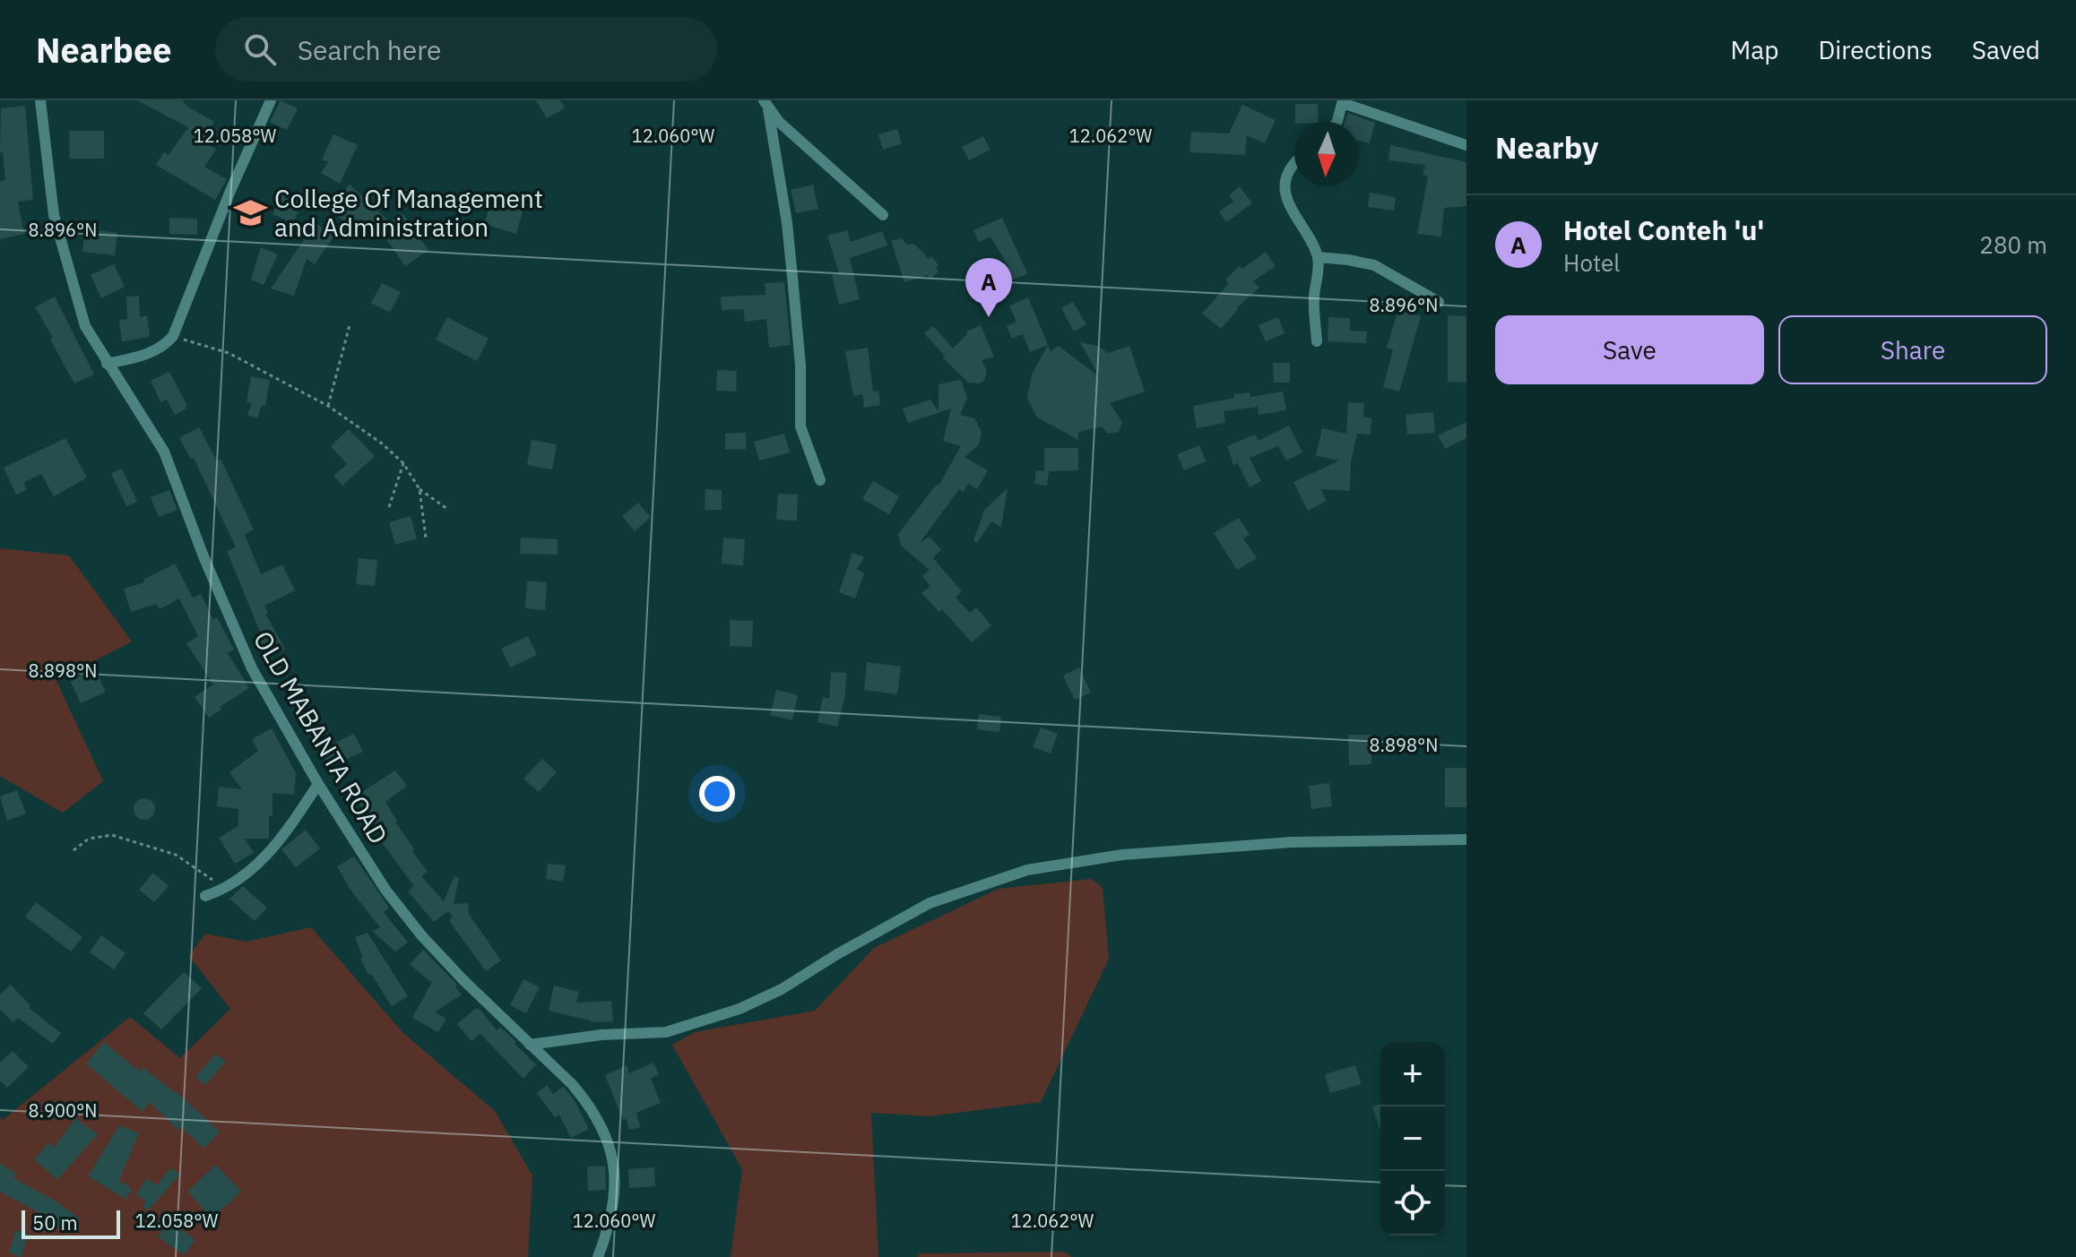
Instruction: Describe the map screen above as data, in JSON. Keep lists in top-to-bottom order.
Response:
{
  "streets": {
    "street": ["OLD MABANTA ROAD"]
  },
  "places": {
    "school or university": ["College Of Management and Administration"]
  },
  "scale_bar": "50 m",
  "north": "bottom",
  "page": {
    "header": "Nearbee",
    "search": "Search here",
    "nav": ["Map", "Directions", "Saved"],
    "heading": "Nearby",
    "list": [
      {
        "mark": "A",
        "name": "Hotel Conteh 'u'",
        "note": "Hotel",
        "value": "280 m"
      }
    ],
    "pins": "A",
    "buttons": ["Save", "Share"],
    "map_buttons": ["+", "−"],
    "scale": "50 m"
  },
  "coordinates": [
    "12.058°W",
    "12.060°W",
    "12.062°W",
    "8.896°N",
    "8.898°N",
    "8.900°N"
  ]
}
